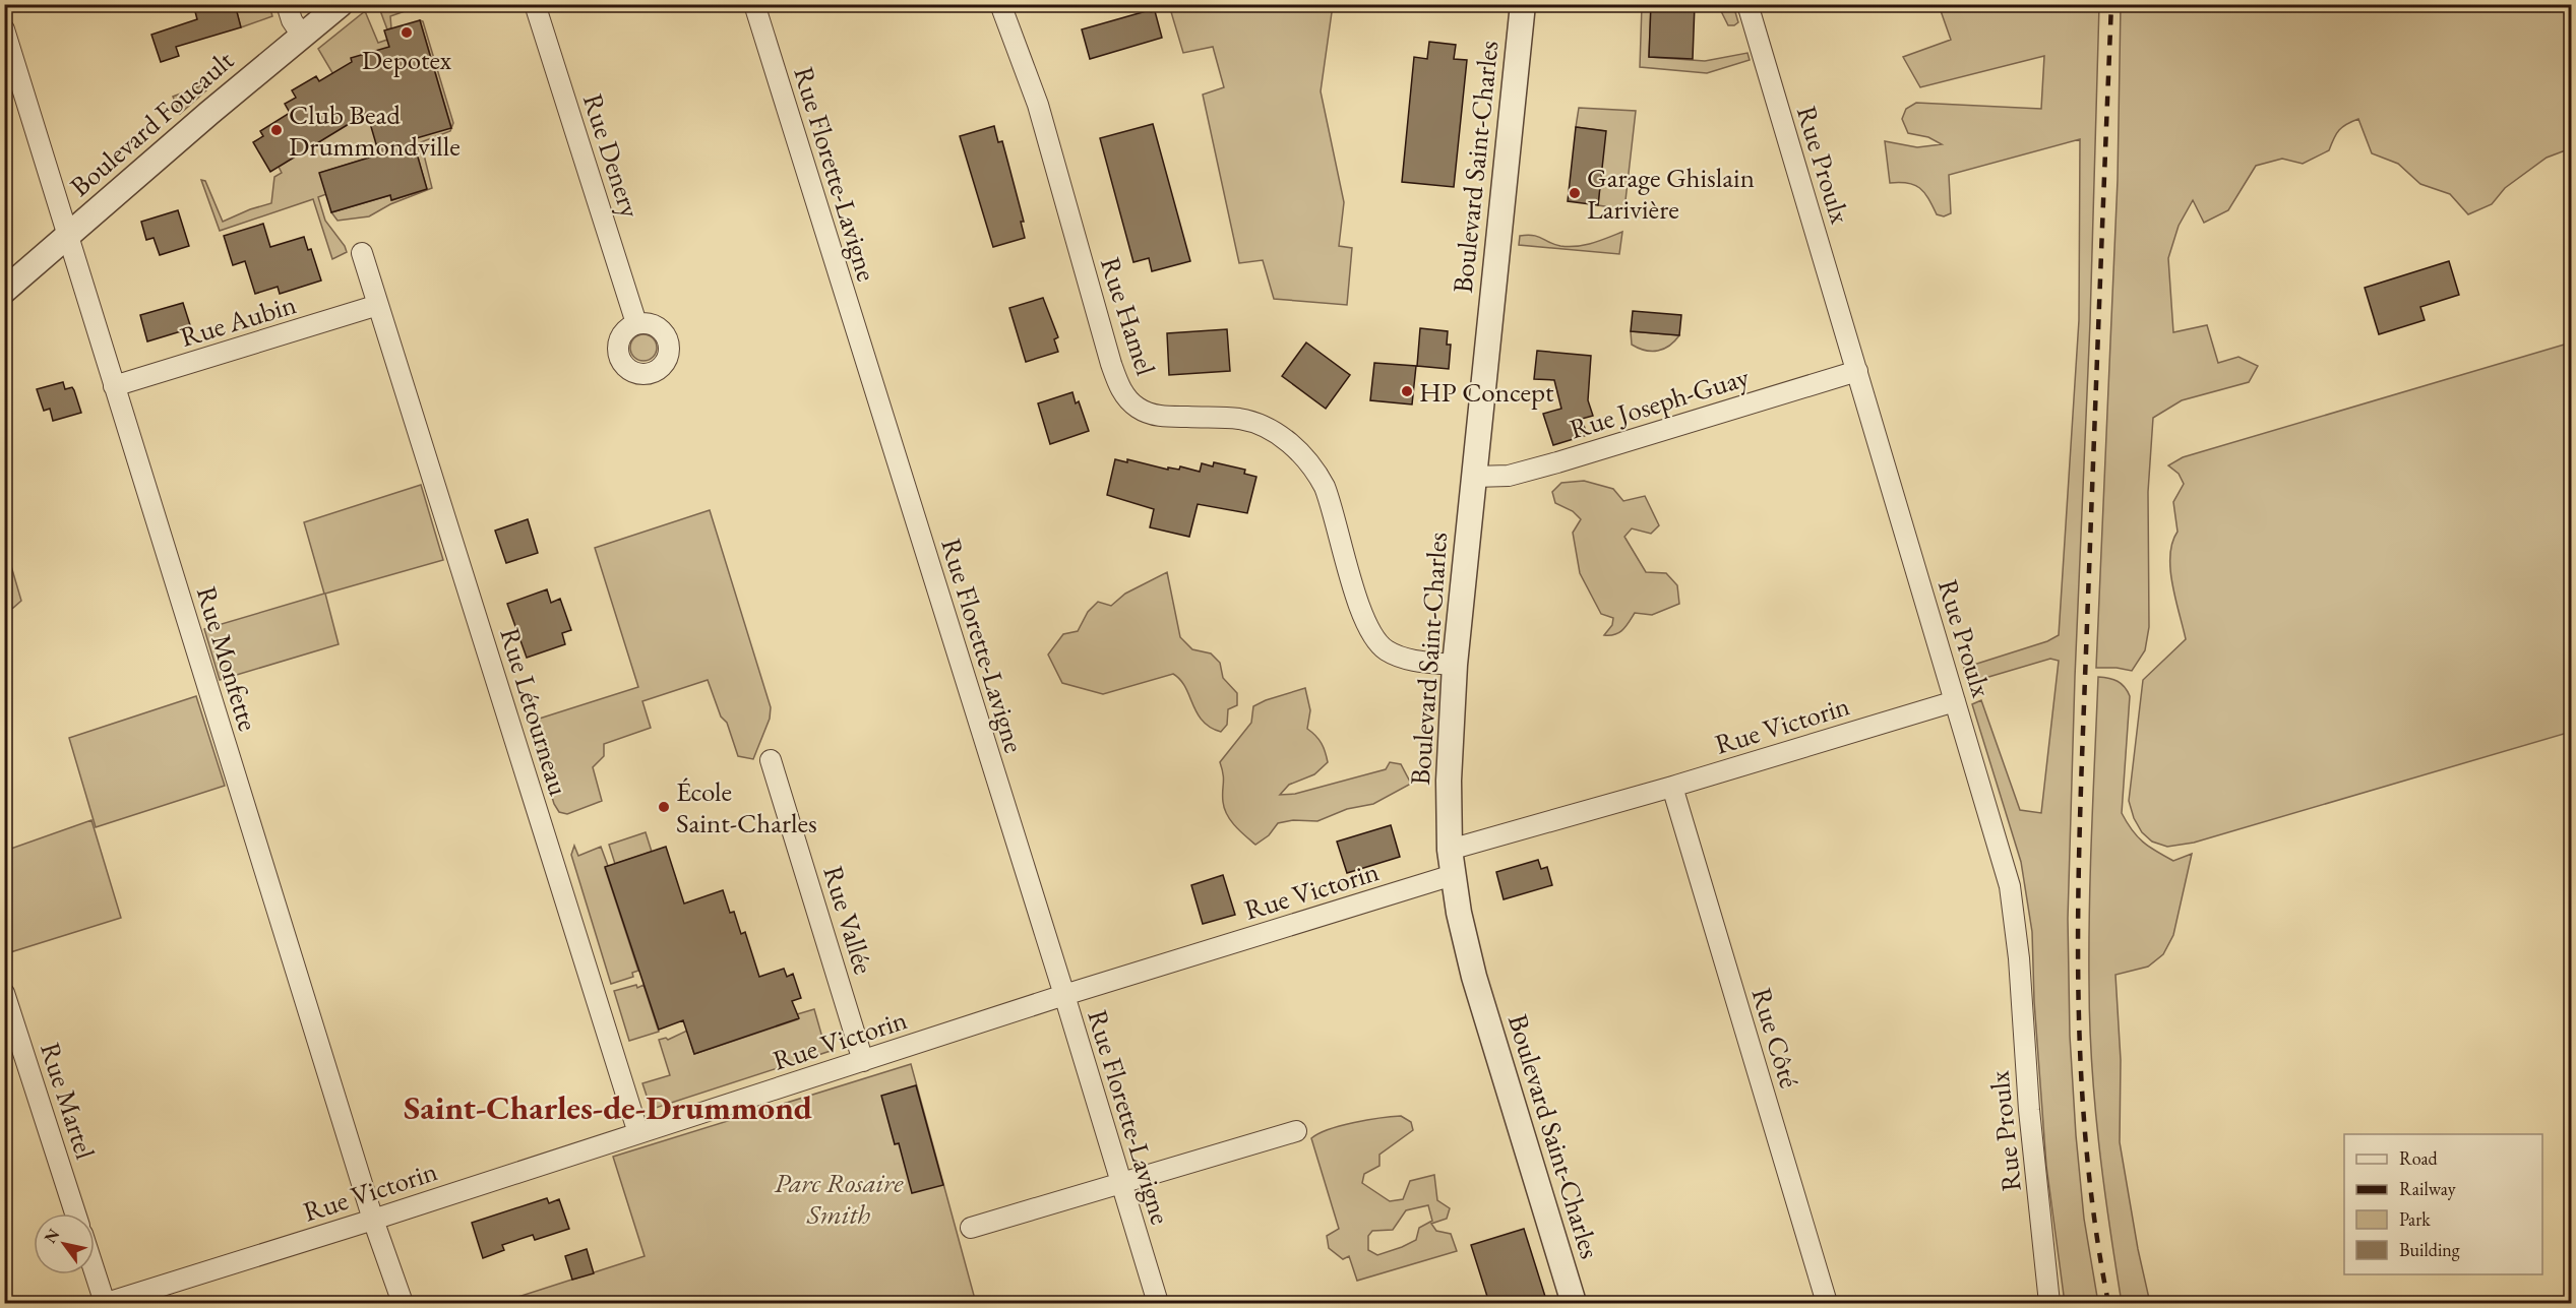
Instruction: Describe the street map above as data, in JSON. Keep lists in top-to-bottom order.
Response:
{
  "streets": {
    "street": [
      "Boulevard Foucault",
      "Rue Denery",
      "Rue Proulx",
      "Boulevard Saint-Charles",
      "Rue Florette-Lavigne",
      "Rue Hamel",
      "Rue Aubin",
      "Rue Joseph-Guay",
      "Rue Monfette",
      "Rue Létourneau",
      "Rue Victorin",
      "Rue Vallée",
      "Rue Côté",
      "Rue Martel"
    ]
  },
  "crossings": [
    ["Boulevard Foucault", "Rue Monfette"],
    ["Rue Proulx", "Rue Joseph-Guay"],
    ["Rue Proulx", "Rue Victorin"],
    ["Boulevard Saint-Charles", "Rue Hamel"],
    ["Boulevard Saint-Charles", "Rue Joseph-Guay"],
    ["Boulevard Saint-Charles", "Rue Victorin"],
    ["Rue Florette-Lavigne", "Rue Victorin"],
    ["Rue Aubin", "Rue Monfette"],
    ["Rue Aubin", "Rue Létourneau"],
    ["Rue Monfette", "Rue Victorin"],
    ["Rue Létourneau", "Rue Victorin"],
    ["Rue Victorin", "Rue Vallée"],
    ["Rue Victorin", "Rue Côté"]
  ],
  "districts": ["Saint-Charles-de-Drummond"],
  "parks": ["Parc Rosaire Smith"],
  "places": [
    "Depotex",
    "Club Bead Drummondville",
    "Garage Ghislain Larivière",
    "HP Concept",
    "École Saint-Charles"
  ],
  "legend": [
    "Road",
    "Railway",
    "Park",
    "Building"
  ],
  "north": "top left"
}
